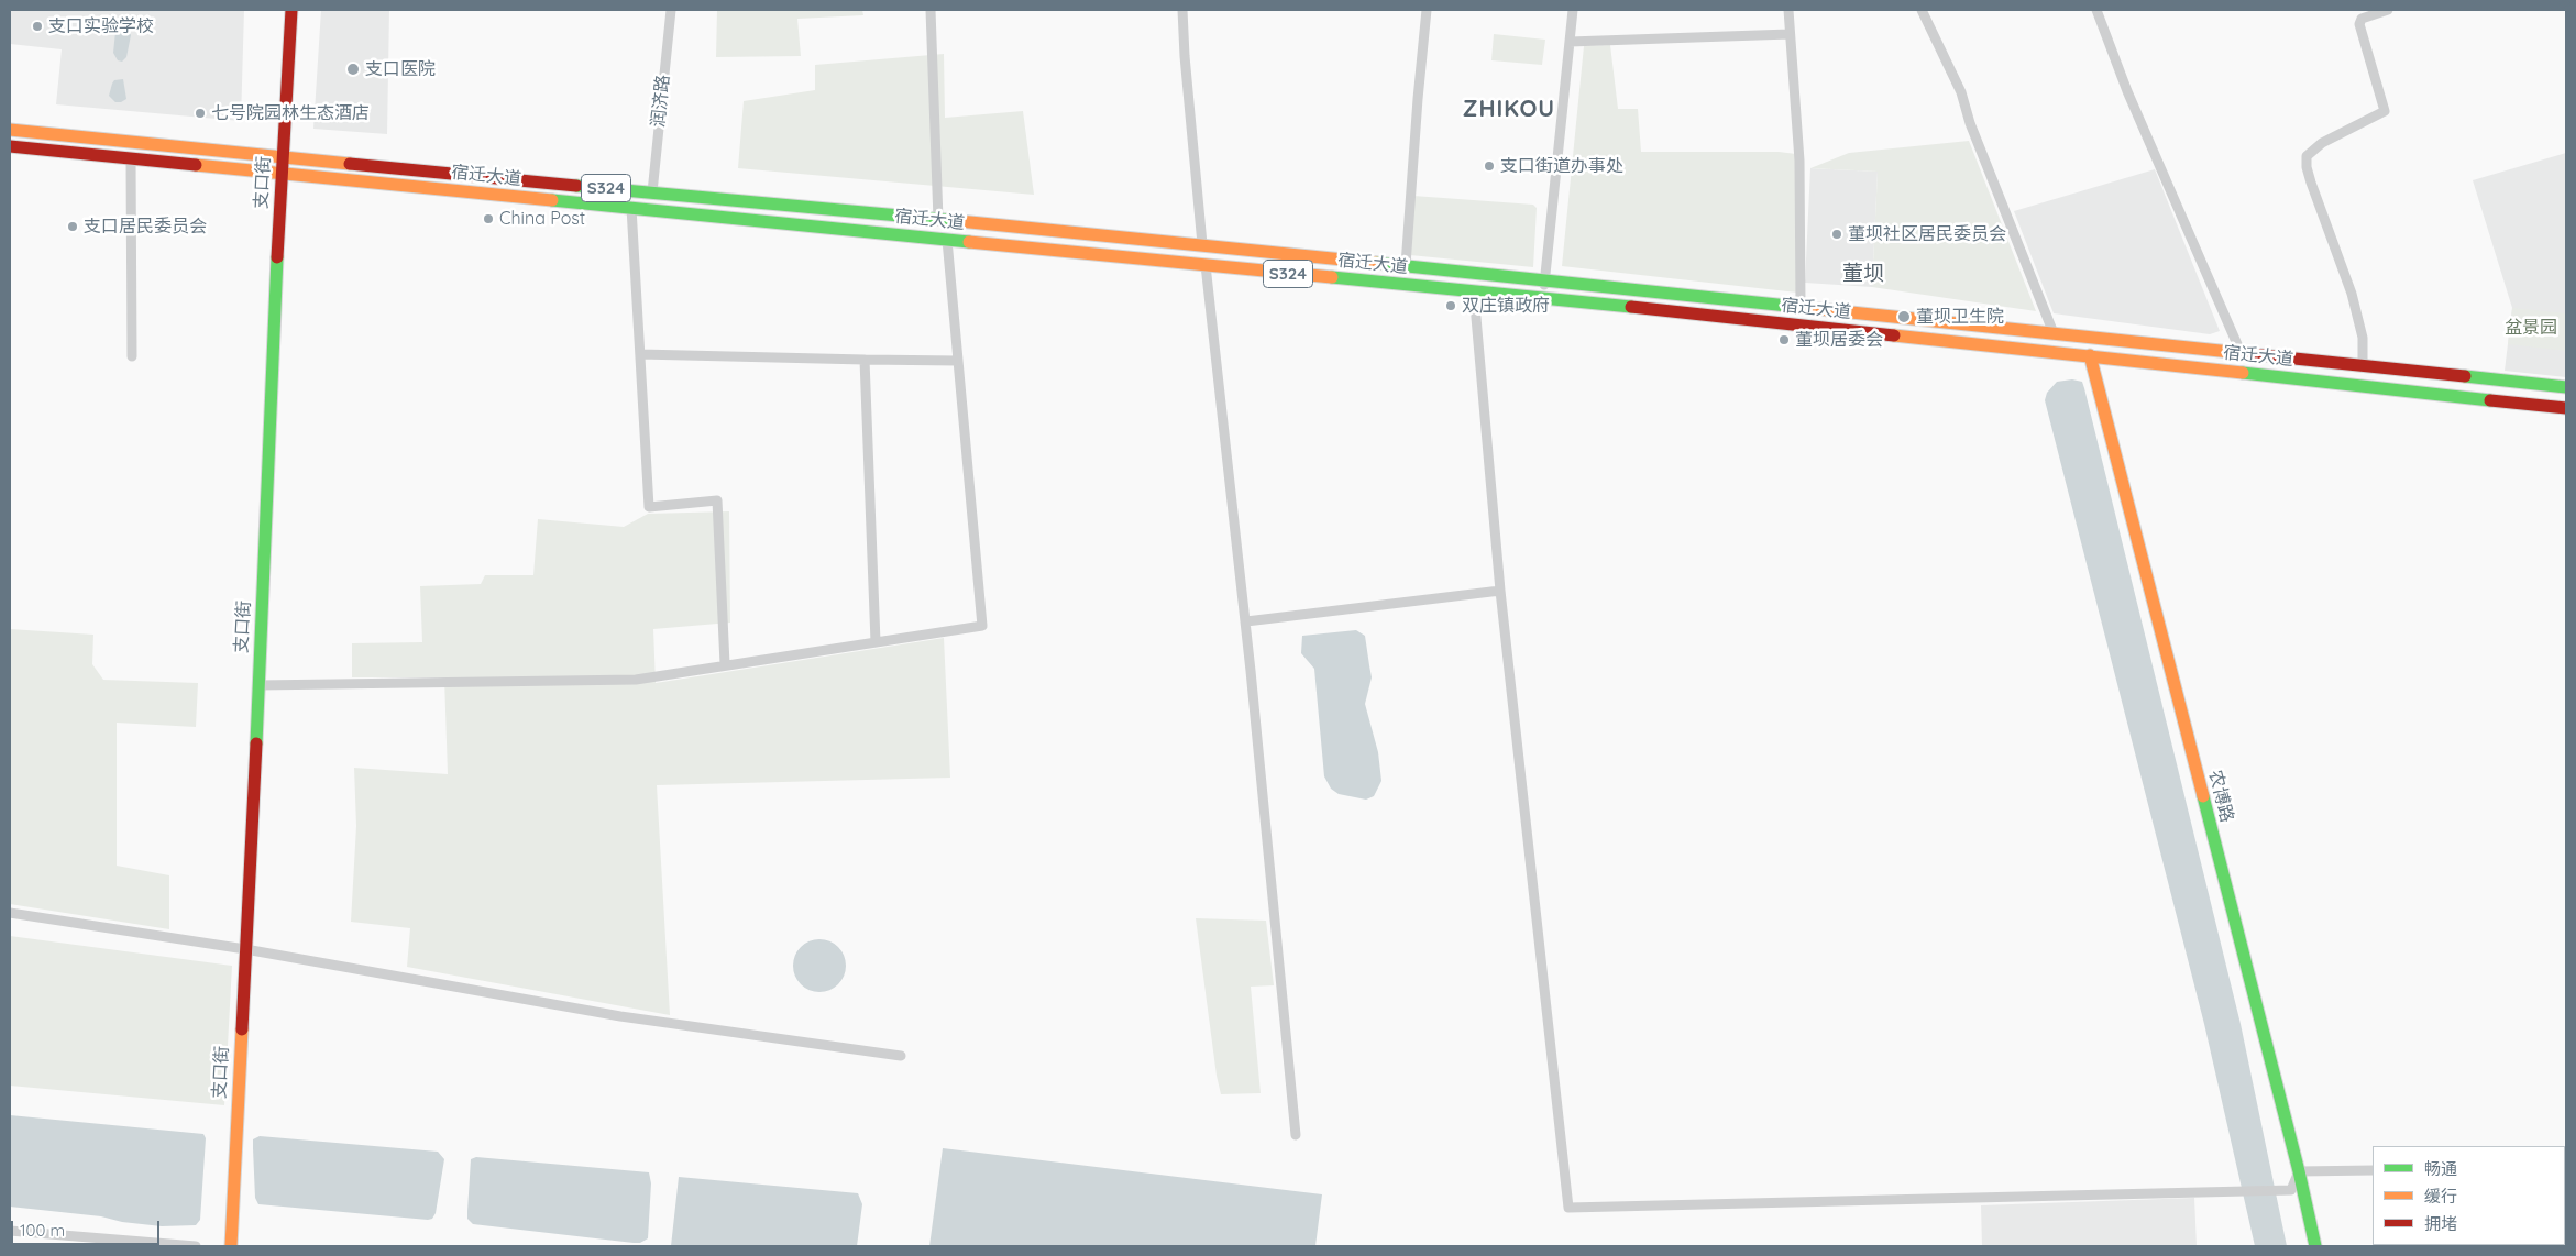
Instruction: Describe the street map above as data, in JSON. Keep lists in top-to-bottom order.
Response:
{
  "streets": {
    "main road": [
      "宿迁大道",
      "支口街",
      "S324",
      "农博路"
    ],
    "street": ["润济路"]
  },
  "crossings": [
    ["润济路", "宿迁大道"],
    ["宿迁大道", "支口街"],
    ["宿迁大道", "农博路"]
  ],
  "districts": ["ZHIKOU", "董坝"],
  "parks": ["盆景园"],
  "places": [
    "支口实验学校",
    "支口医院",
    "七号院园林生态酒店",
    "支口街道办事处",
    "China Post",
    "支口居民委员会",
    "董坝社区居民委员会",
    "双庄镇政府",
    "董坝卫生院",
    "董坝居委会"
  ],
  "legend": ["畅通", "缓行", "拥堵"],
  "scale_bar": "100 m"
}
